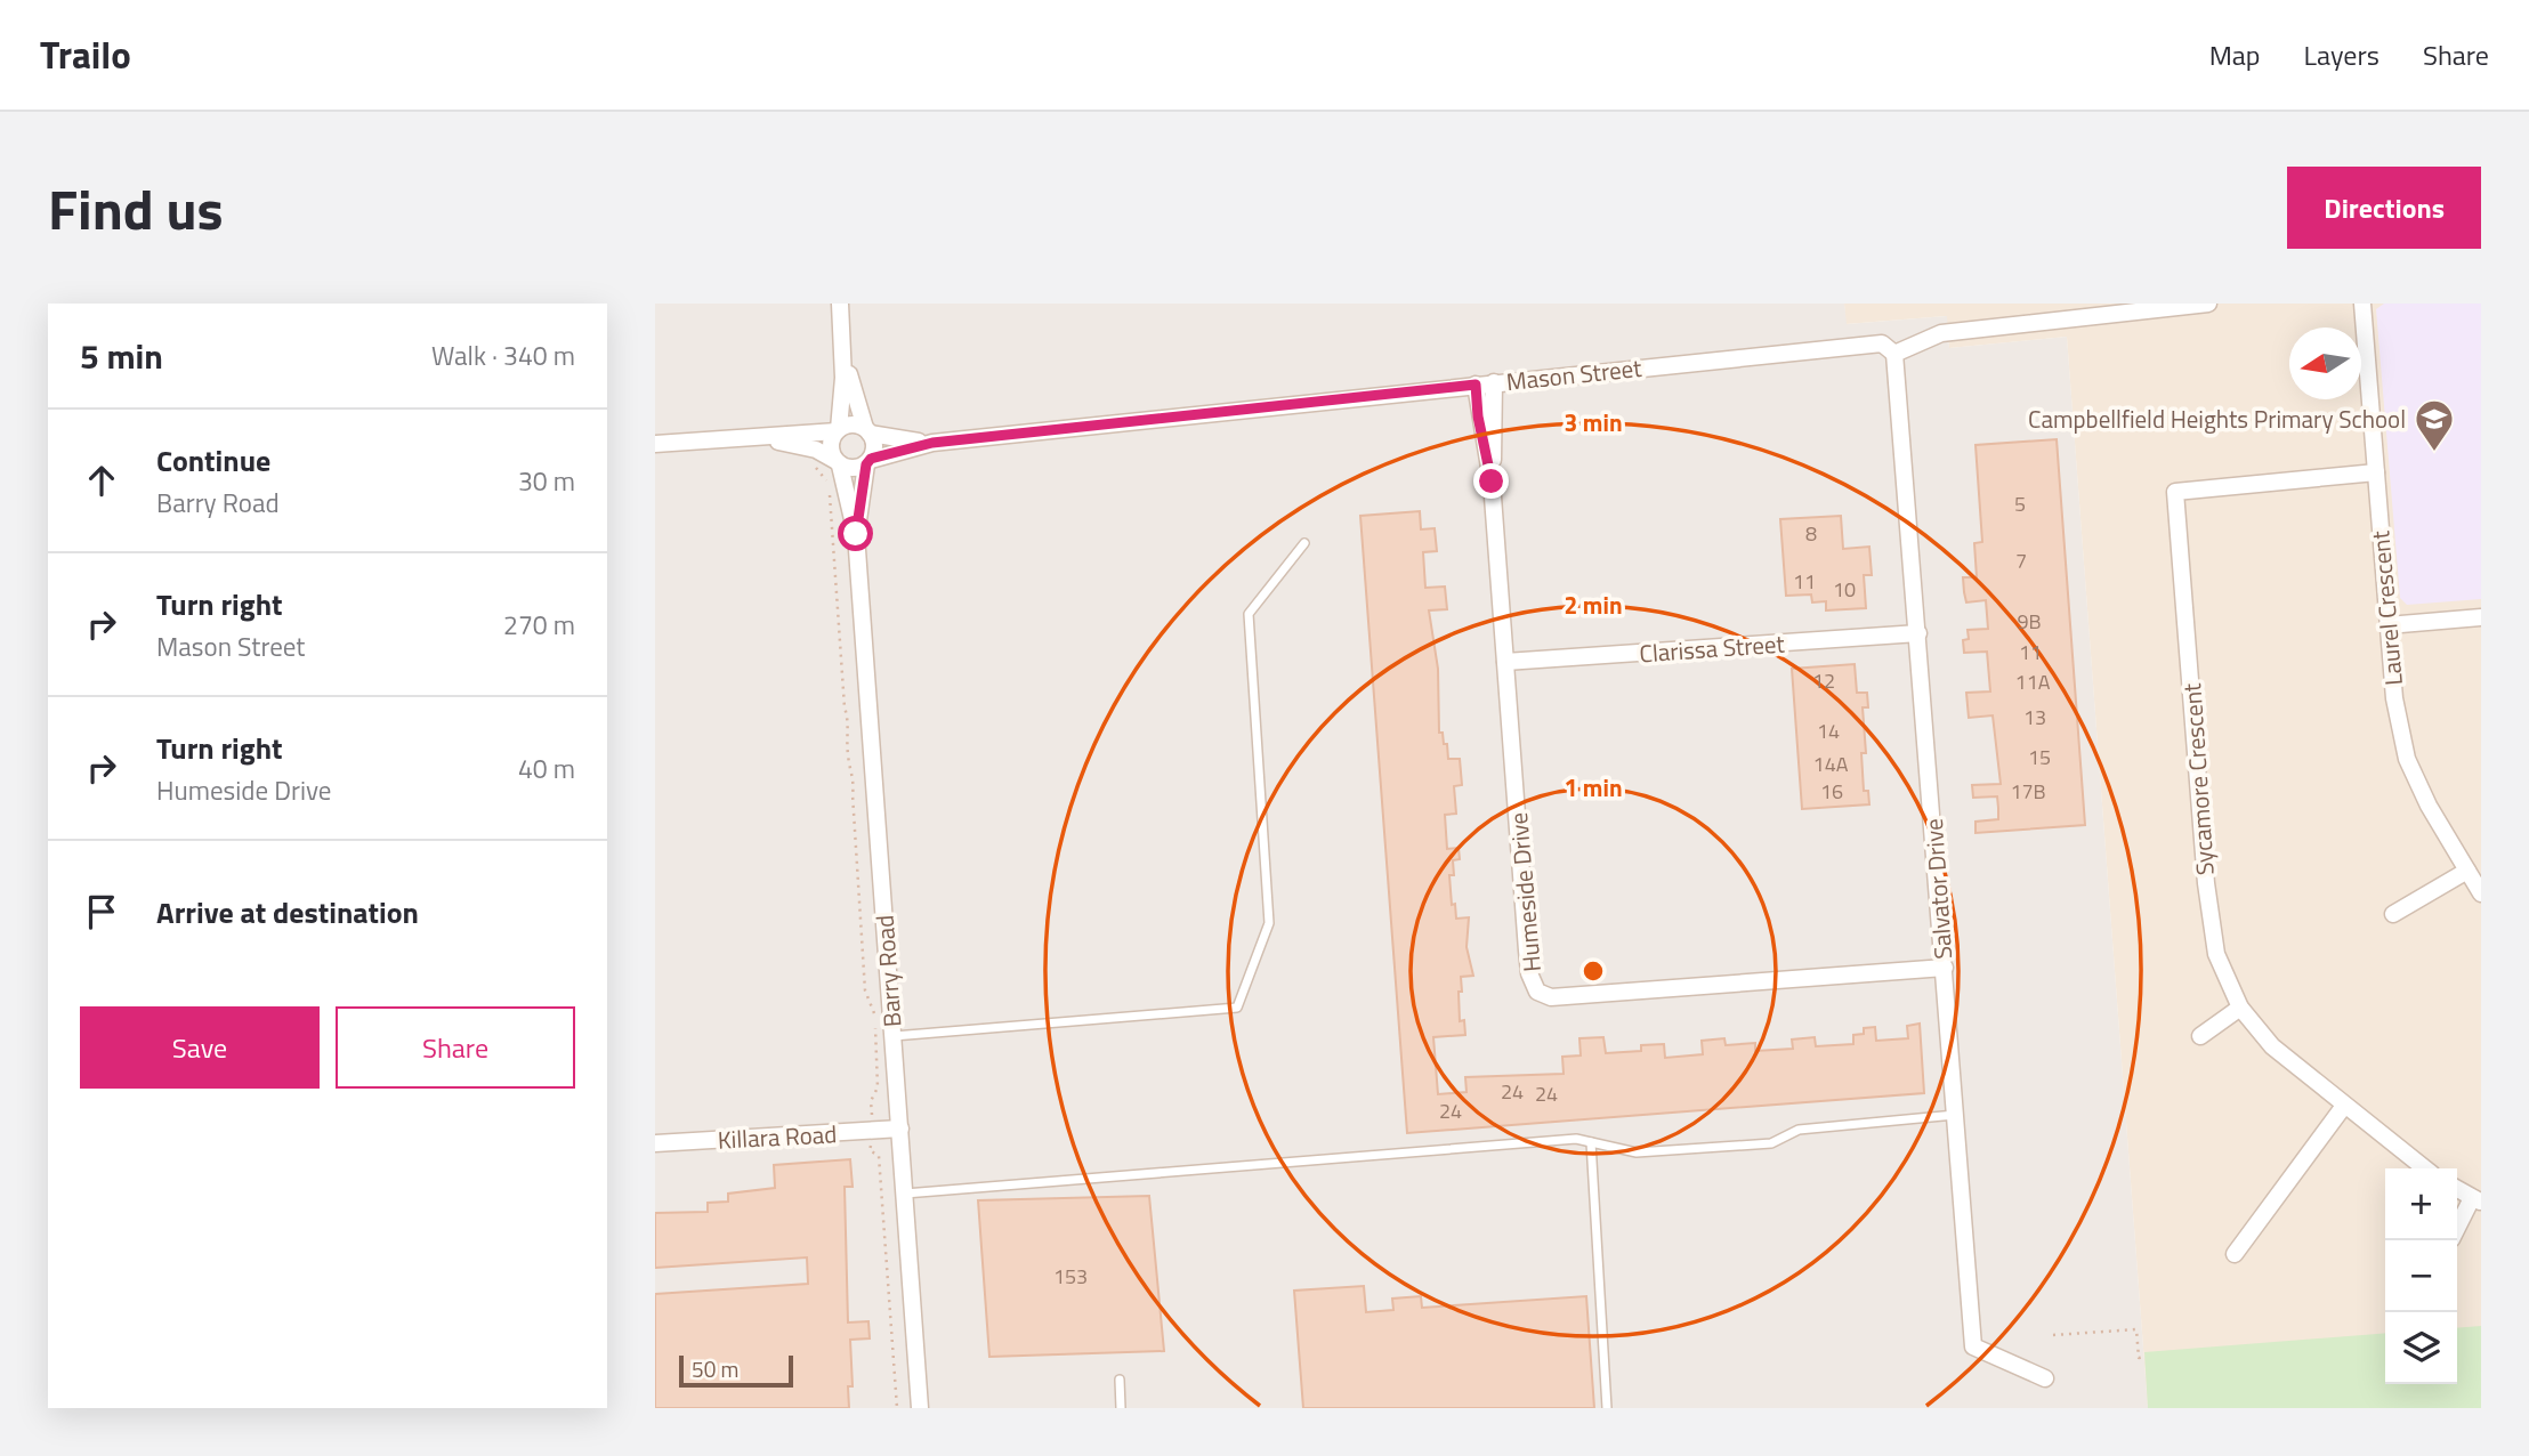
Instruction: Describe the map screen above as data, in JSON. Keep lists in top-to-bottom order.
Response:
{
  "streets": {
    "street": [
      "Mason Street",
      "Laurel Crescent",
      "Clarissa Street",
      "Sycamore Crescent",
      "Salvator Drive",
      "Humeside Drive",
      "Barry Road",
      "Killara Road"
    ]
  },
  "crossings": [
    ["Mason Street", "Salvator Drive"],
    ["Mason Street", "Humeside Drive"],
    ["Mason Street", "Barry Road"],
    ["Laurel Crescent", "Sycamore Crescent"],
    ["Clarissa Street", "Salvator Drive"],
    ["Clarissa Street", "Humeside Drive"],
    ["Salvator Drive", "Humeside Drive"],
    ["Barry Road", "Killara Road"]
  ],
  "places": {
    "school or university": ["Campbellfield Heights Primary School"]
  },
  "house_numbers": [
    "5",
    "8",
    "7",
    "11",
    "10",
    "9B",
    "11",
    "12",
    "11A",
    "13",
    "14",
    "15",
    "14A",
    "16",
    "17B",
    "24",
    "24",
    "24",
    "153"
  ],
  "scale_bar": "50 m",
  "north": "left",
  "page": {
    "header": "Trailo",
    "nav": ["Map", "Layers", "Share"],
    "title": "Find us",
    "buttons": [
      "Directions",
      ["Save", "Share"]
    ],
    "heading": ["5 min", "Walk · 340 m"],
    "list": [
      ["Continue", "Barry Road", "30 m"],
      ["Turn right", "Mason Street", "270 m"],
      ["Turn right", "Humeside Drive", "40 m"],
      "Arrive at destination"
    ],
    "map_buttons": ["+", "−"],
    "scale": "50 m"
  },
  "rings": ["3 min", "2 min", "1 min"]
}
